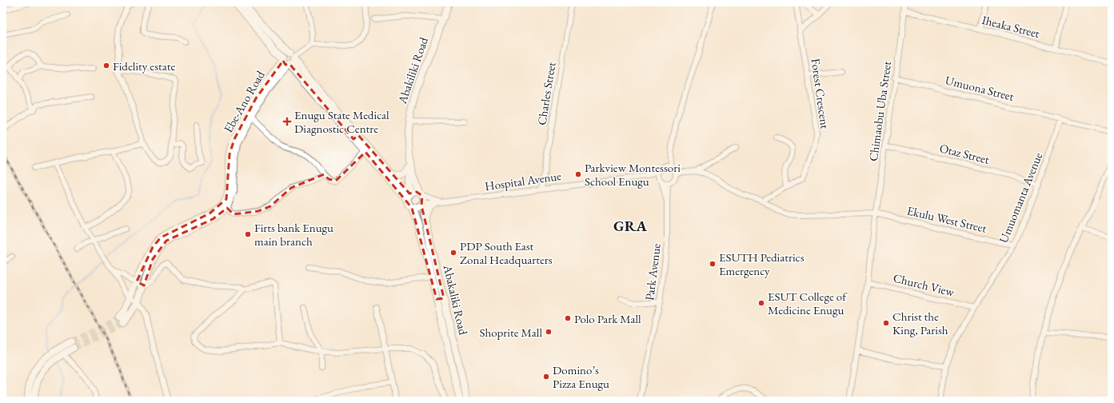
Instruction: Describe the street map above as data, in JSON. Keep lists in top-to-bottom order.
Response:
{
  "streets": {
    "main road": ["Abakiliki Road", "Ebe-Ano Road", "Abakaliki Road"],
    "street": [
      "Iheaka Street",
      "Umuona Street",
      "Charles Street",
      "Forest Crescent",
      "Chimaobu Uba Street",
      "Otaz Street",
      "Hospital Avenue",
      "Umuomanta Avenue",
      "Ekulu West Street",
      "Park Avenue",
      "Church View"
    ]
  },
  "crossings": [
    ["Iheaka Street", "Chimaobu Uba Street"],
    ["Umuona Street", "Chimaobu Uba Street"],
    ["Umuona Street", "Umuomanta Avenue"],
    ["Charles Street", "Hospital Avenue"],
    ["Forest Crescent", "Ekulu West Street"],
    ["Chimaobu Uba Street", "Otaz Street"],
    ["Chimaobu Uba Street", "Ekulu West Street"],
    ["Chimaobu Uba Street", "Church View"],
    ["Otaz Street", "Umuomanta Avenue"],
    ["Hospital Avenue", "Abakaliki Road"],
    ["Umuomanta Avenue", "Ekulu West Street"],
    ["Umuomanta Avenue", "Church View"]
  ],
  "districts": ["GRA"],
  "places": {
    "other": [
      "Fidelity estate",
      "Parkview Montessori School Enugu",
      "Firts bank Enugu main branch",
      "PDP South East Zonal Headquarters",
      "ESUTH Pediatrics Emergency",
      "ESUT College of Medicine Enugu",
      "Polo Park Mall",
      "Christ the King, Parish",
      "Shoprite Mall",
      "Domino’s Pizza Enugu"
    ],
    "health": ["Enugu State Medical Diagnostic Centre"]
  }
}
